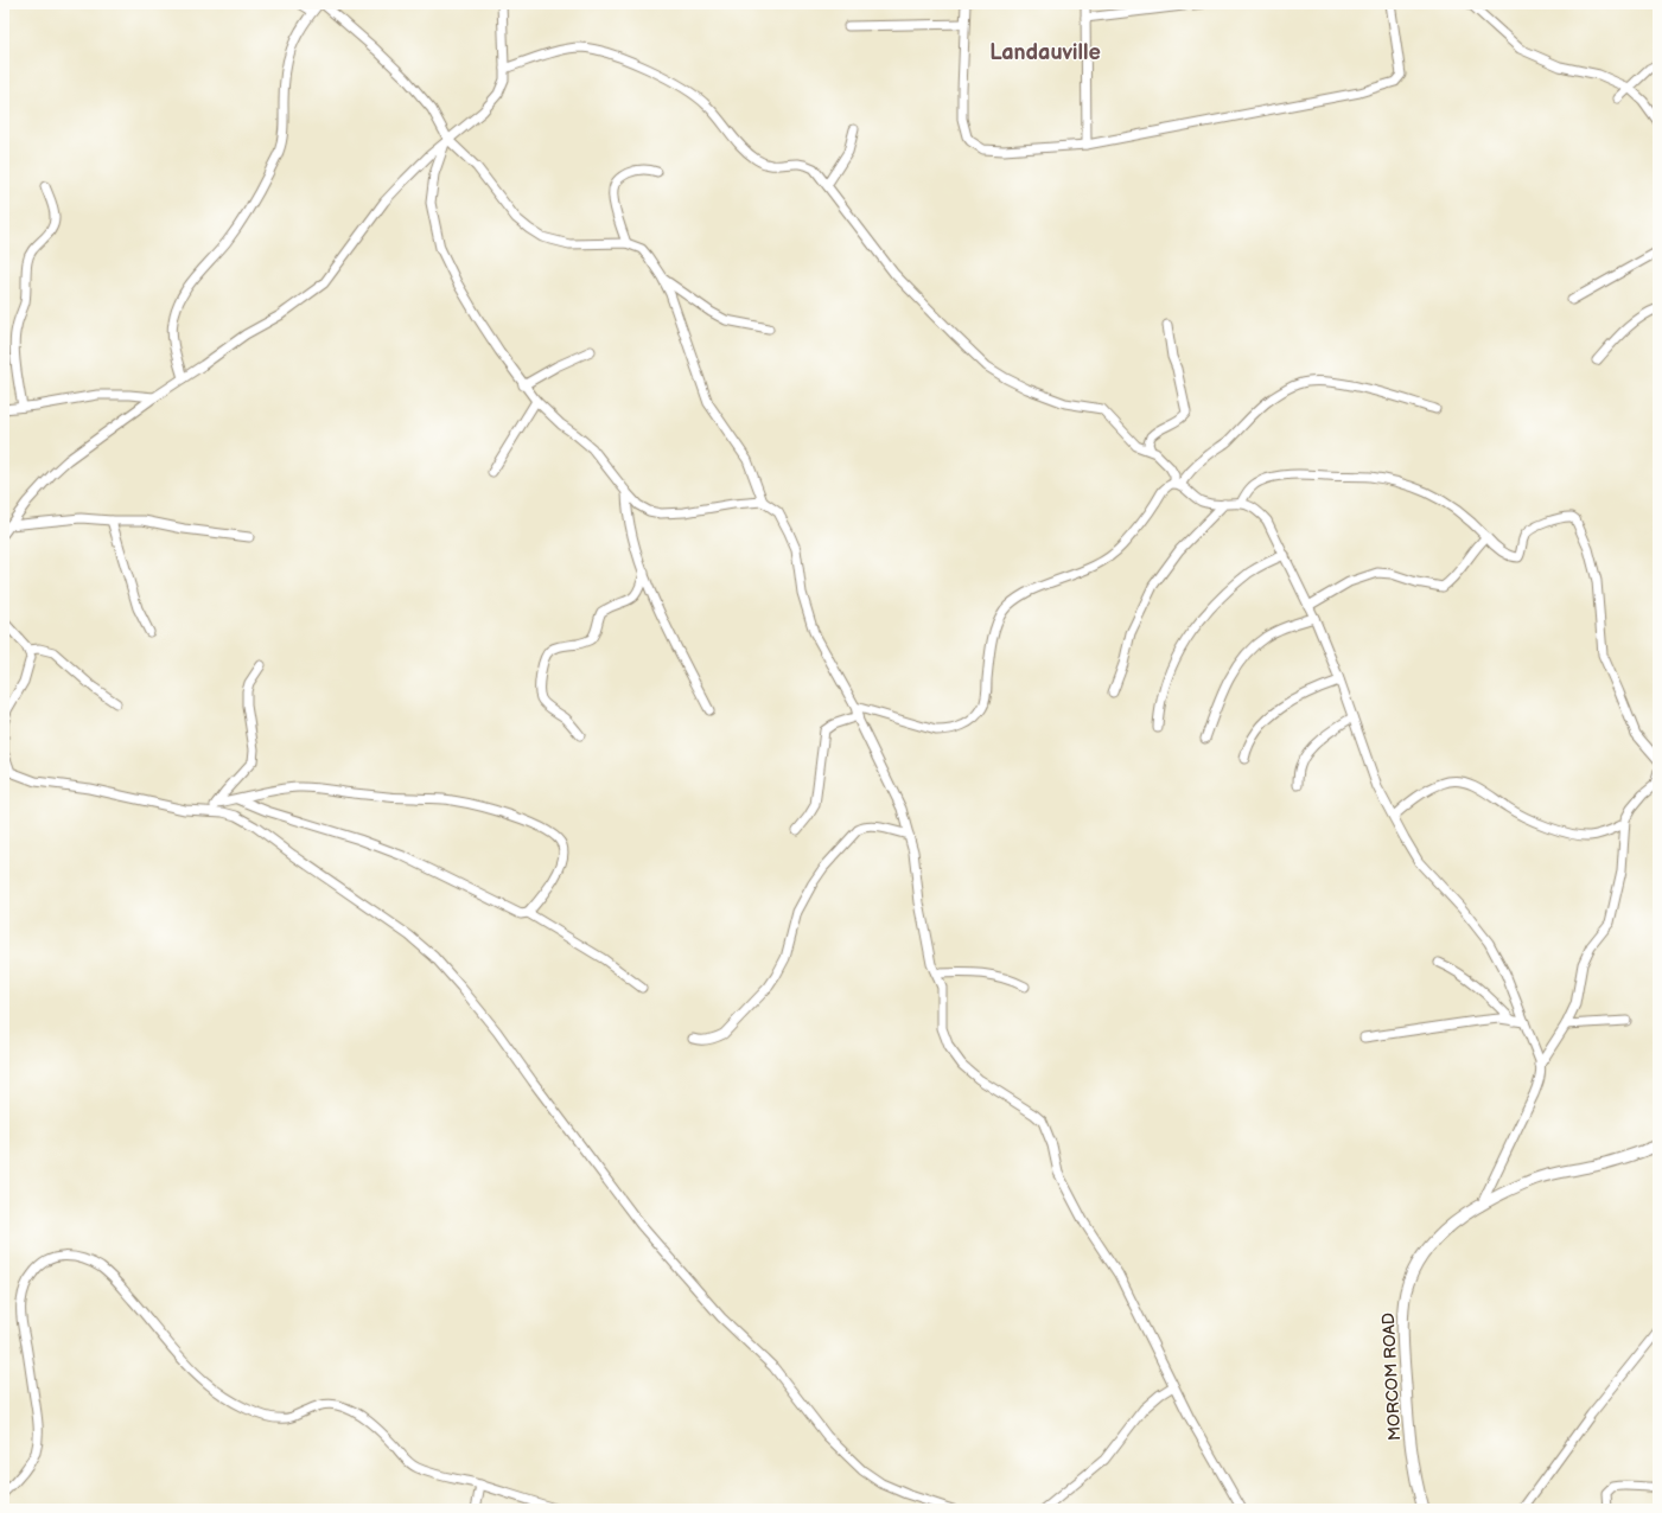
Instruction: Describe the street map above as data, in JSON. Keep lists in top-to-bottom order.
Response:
{
  "streets": {
    "street": ["MORCOM ROAD"]
  },
  "districts": ["Landauville"]
}
